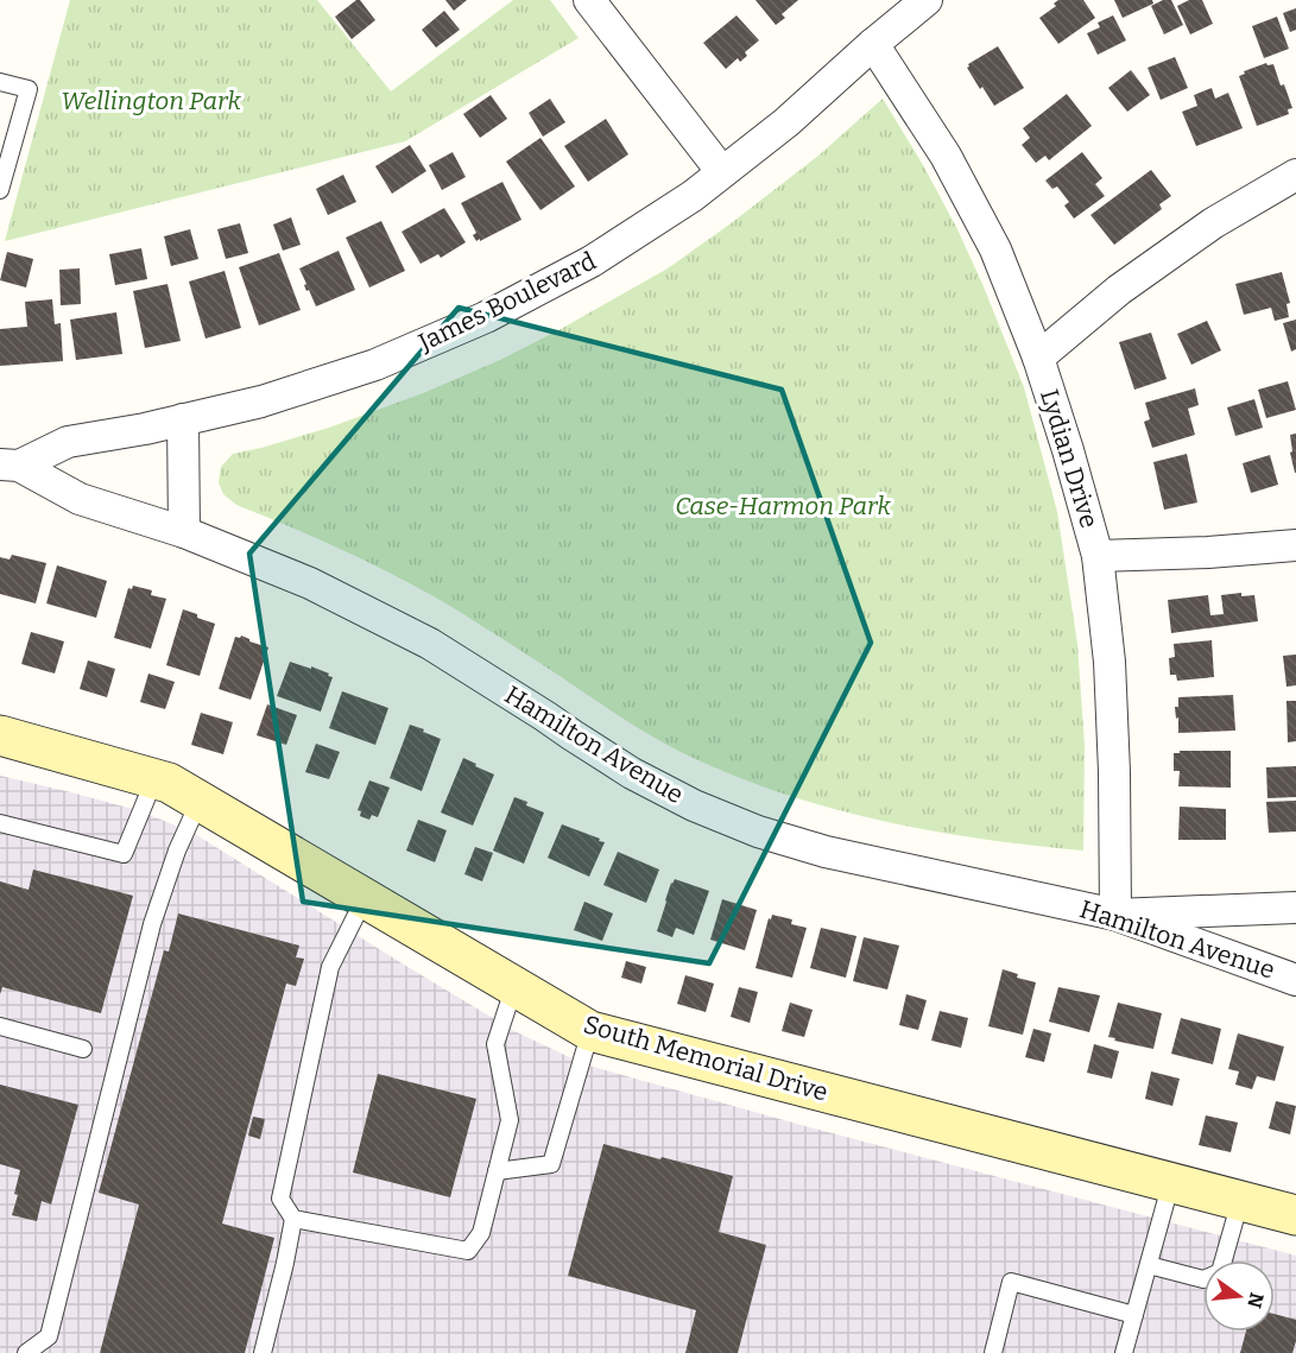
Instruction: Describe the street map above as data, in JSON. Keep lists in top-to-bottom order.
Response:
{
  "streets": {
    "main road": ["South Memorial Drive"],
    "street": ["James Boulevard", "Lydian Drive", "Hamilton Avenue"]
  },
  "crossings": [
    ["James Boulevard", "Lydian Drive"],
    ["James Boulevard", "Hamilton Avenue"],
    ["Lydian Drive", "Hamilton Avenue"]
  ],
  "parks": ["Wellington Park", "Case-Harmon Park"],
  "north": "right"
}
